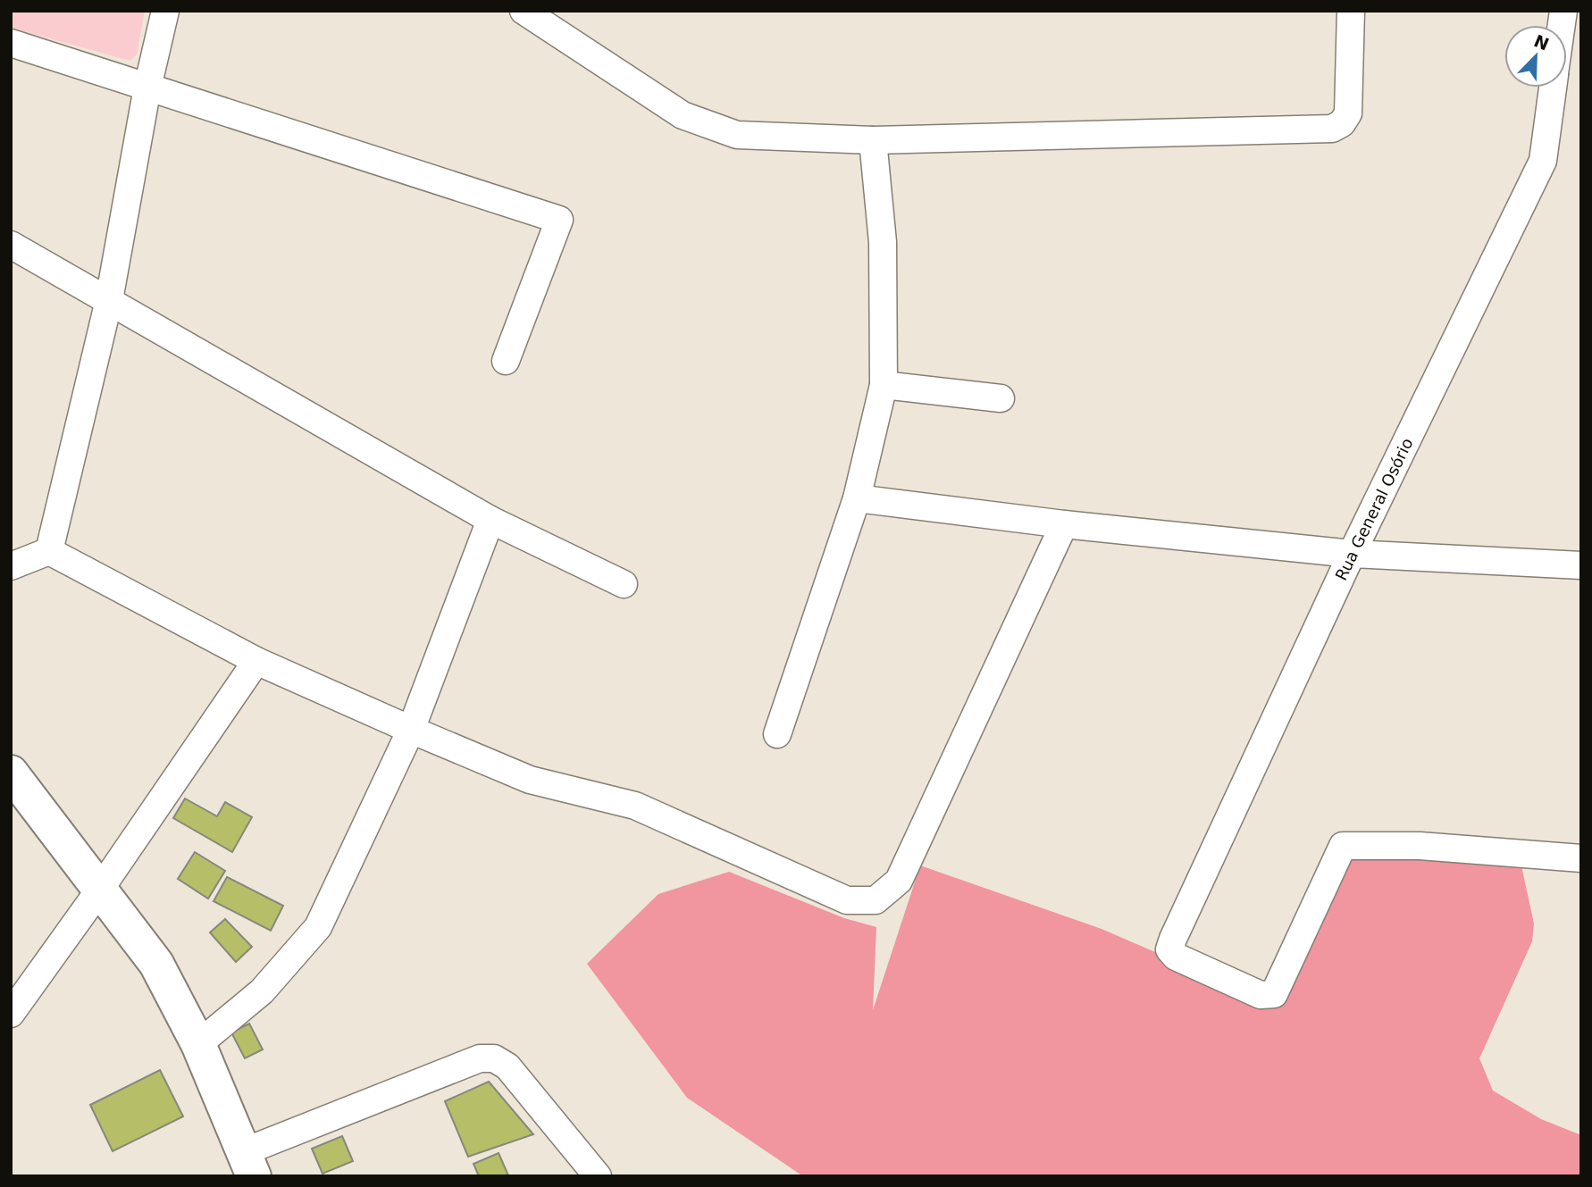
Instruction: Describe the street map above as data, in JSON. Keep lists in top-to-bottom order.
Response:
{
  "streets": {
    "street": ["Rua General Osório"]
  },
  "north": "top right"
}
